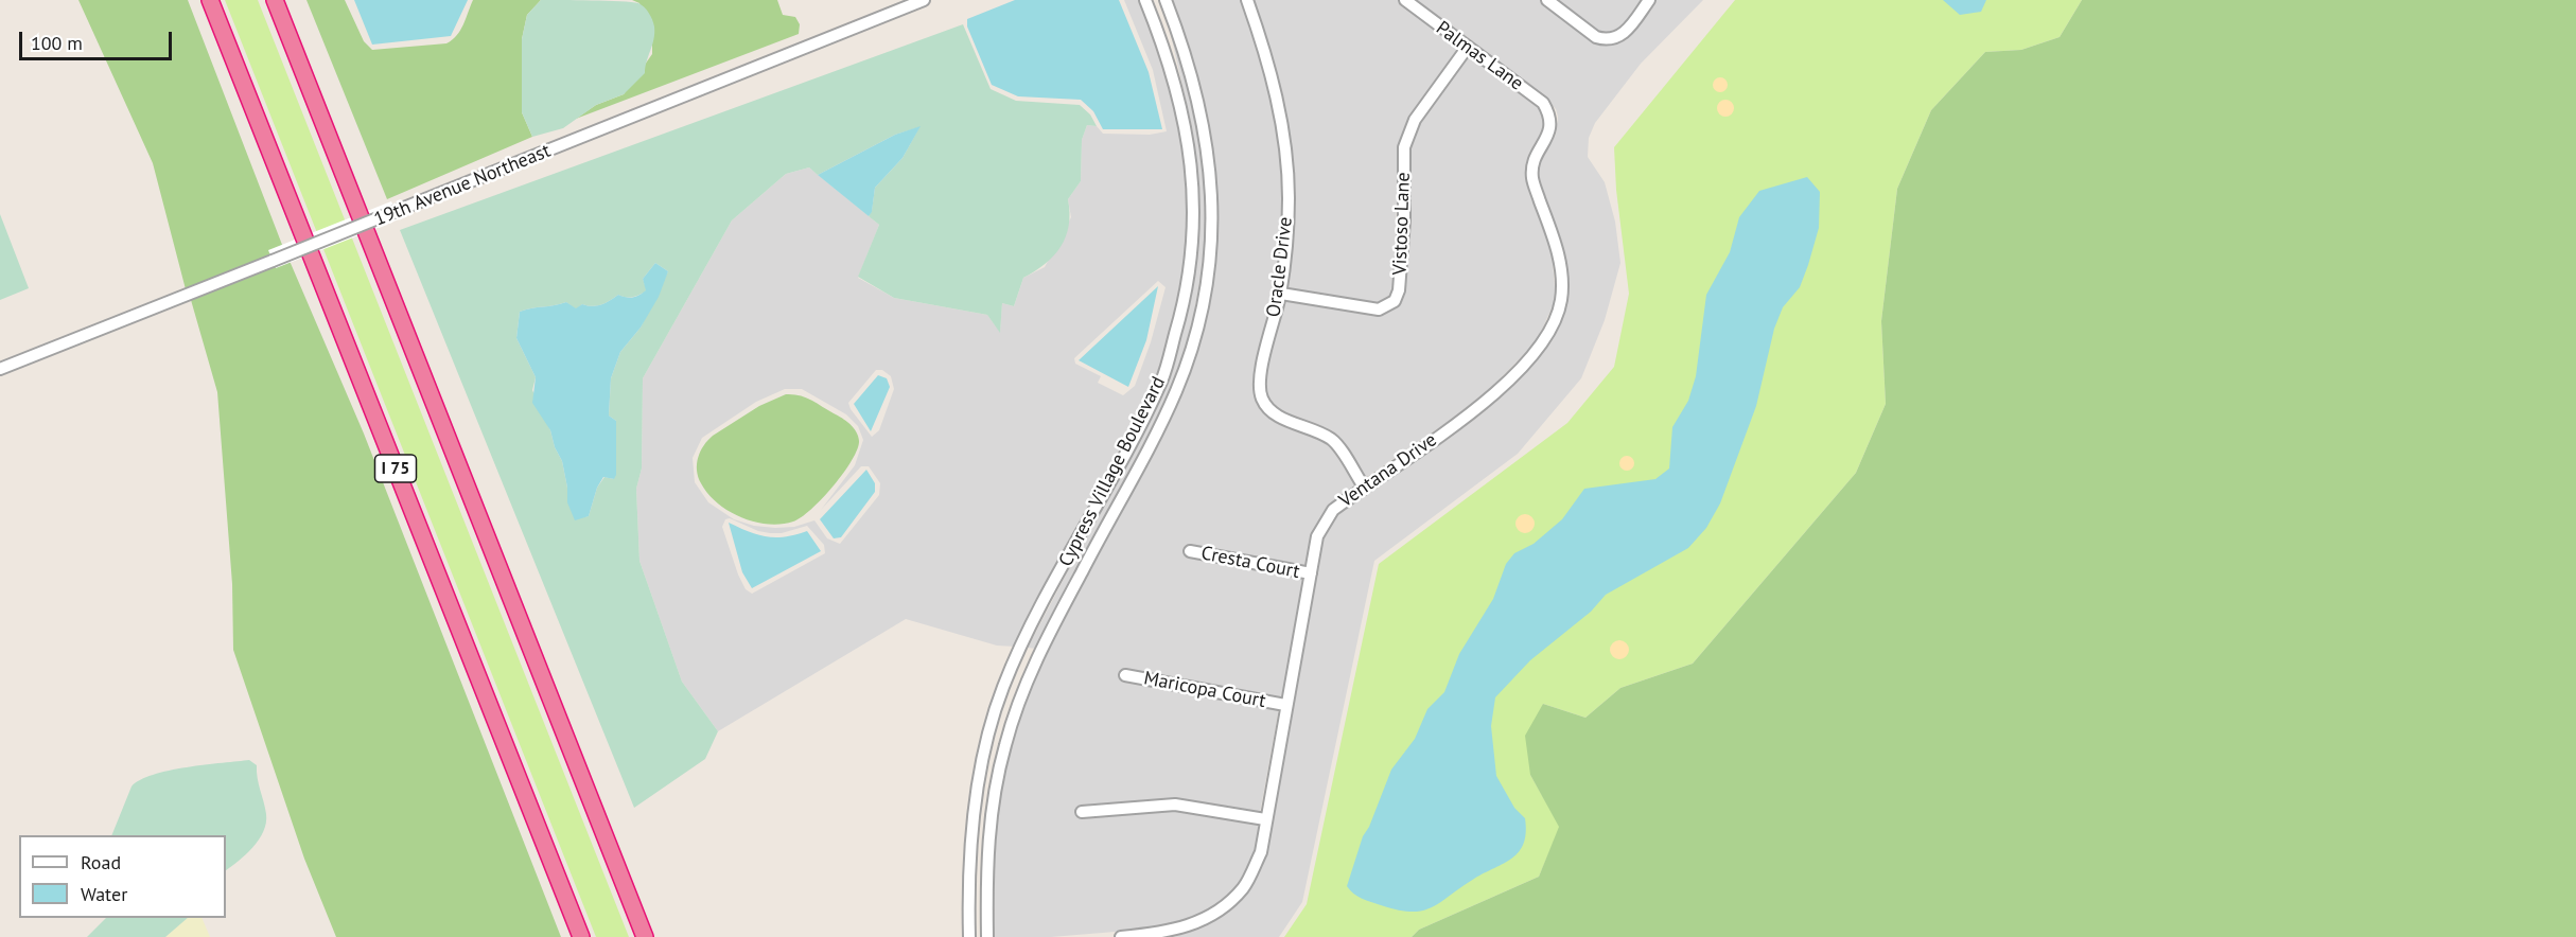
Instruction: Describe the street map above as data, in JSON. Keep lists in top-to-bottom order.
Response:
{
  "streets": {
    "highway": ["I 75"],
    "street": [
      "Palmas Lane",
      "19th Avenue Northeast",
      "Vistoso Lane",
      "Oracle Drive",
      "Ventana Drive",
      "Cypress Village Boulevard",
      "Cresta Court",
      "Maricopa Court"
    ]
  },
  "crossings": [
    ["Palmas Lane", "Vistoso Lane"],
    ["Palmas Lane", "Ventana Drive"],
    ["Vistoso Lane", "Oracle Drive"],
    ["Oracle Drive", "Ventana Drive"],
    ["Ventana Drive", "Cresta Court"],
    ["Ventana Drive", "Maricopa Court"]
  ],
  "legend": ["Road", "Water"],
  "scale_bar": "100 m"
}
